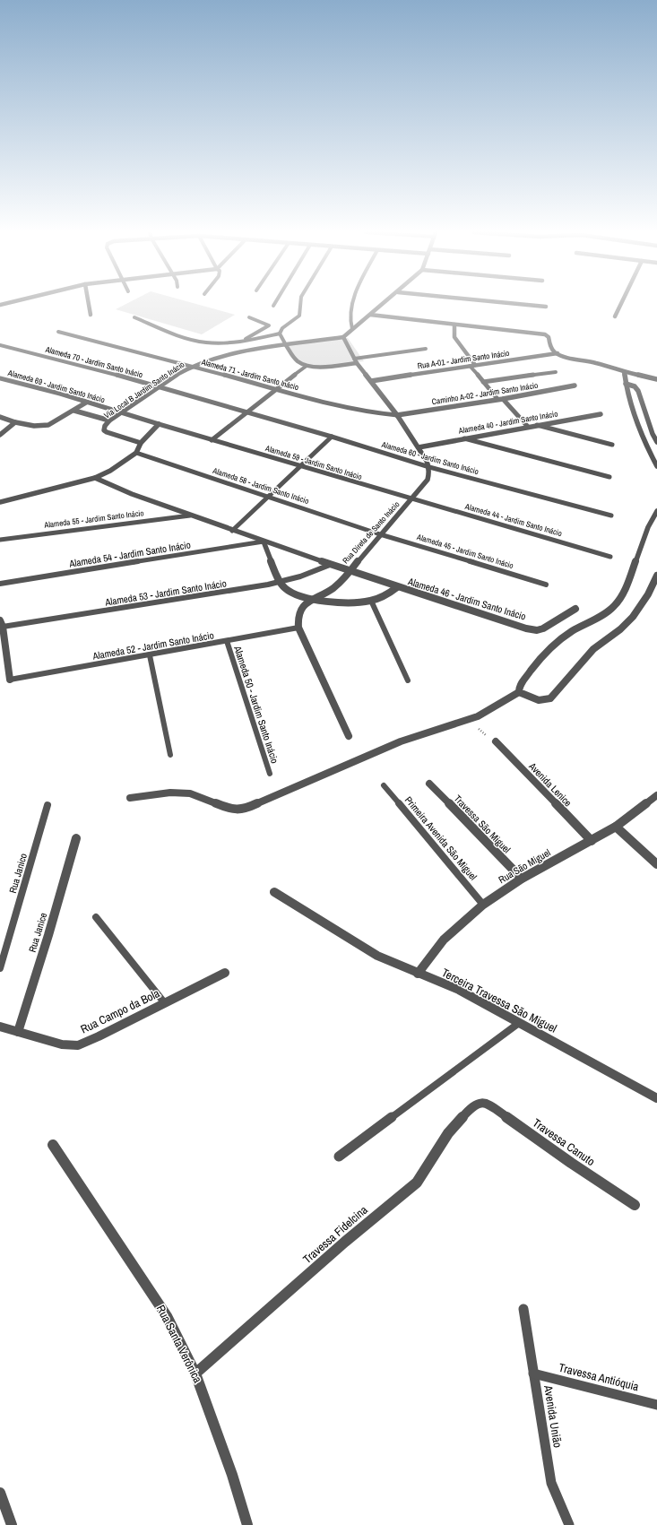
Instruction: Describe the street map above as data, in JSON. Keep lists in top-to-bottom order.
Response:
{
  "streets": {
    "street": [
      "Rua A-01 - Jardim Santo Inácio",
      "Via Local B Jardim Santo Inácio",
      "Caminho A-02 - Jardim Santo Inácio",
      "Alameda 40 - Jardim Santo Inácio",
      "Rua Direta de Santo Inácio",
      "Alameda 46 - Jardim Santo Inácio",
      "Avenida Lenice",
      "Travessa São Miguel",
      "Rua São Miguel",
      "Rua Janice",
      "Terceira Travessa São Miguel",
      "Rua Campo da Bola",
      "Travessa Canuto",
      "Travessa Fidelcina",
      "Rua Santa Verônica"
    ],
    "lane": [
      "Alameda 70 - Jardim Santo Inácio",
      "Alameda 71 - Jardim Santo Inácio",
      "Alameda 69 - Jardim Santo Inácio",
      "Alameda 60 - Jardim Santo Inácio",
      "Alameda 59 - Jardim Santo Inácio",
      "Alameda 58 - Jardim Santo Inácio",
      "Alameda 55 - Jardim Santo Inácio",
      "Alameda 44 - Jardim Santo Inácio",
      "Alameda 45 - Jardim Santo Inácio",
      "Alameda 54 - Jardim Santo Inácio",
      "Alameda 53 - Jardim Santo Inácio",
      "Alameda 52 - Jardim Santo Inácio",
      "Alameda 50 - Jardim Santo Inácio",
      "Primeira Avenida São Miguel",
      "Rua Janico",
      "Travessa Antióquia",
      "Avenida União"
    ]
  },
  "crossings": [
    ["Alameda 70 - Jardim Santo Inácio", "Via Local B Jardim Santo Inácio"],
    ["Alameda 70 - Jardim Santo Inácio", "Alameda 60 - Jardim Santo Inácio"],
    ["Alameda 71 - Jardim Santo Inácio", "Via Local B Jardim Santo Inácio"],
    ["Alameda 71 - Jardim Santo Inácio", "Caminho A-02 - Jardim Santo Inácio"],
    ["Alameda 69 - Jardim Santo Inácio", "Via Local B Jardim Santo Inácio"],
    ["Alameda 69 - Jardim Santo Inácio", "Alameda 59 - Jardim Santo Inácio"],
    ["Alameda 60 - Jardim Santo Inácio", "Rua Direta de Santo Inácio"],
    ["Alameda 59 - Jardim Santo Inácio", "Alameda 44 - Jardim Santo Inácio"],
    ["Alameda 59 - Jardim Santo Inácio", "Rua Direta de Santo Inácio"],
    ["Alameda 58 - Jardim Santo Inácio", "Rua Direta de Santo Inácio"],
    ["Alameda 58 - Jardim Santo Inácio", "Alameda 45 - Jardim Santo Inácio"],
    ["Alameda 55 - Jardim Santo Inácio", "Rua Direta de Santo Inácio"],
    ["Alameda 44 - Jardim Santo Inácio", "Rua Direta de Santo Inácio"],
    ["Rua Direta de Santo Inácio", "Alameda 45 - Jardim Santo Inácio"],
    ["Rua Direta de Santo Inácio", "Alameda 54 - Jardim Santo Inácio"],
    ["Rua Direta de Santo Inácio", "Alameda 53 - Jardim Santo Inácio"],
    ["Rua Direta de Santo Inácio", "Alameda 46 - Jardim Santo Inácio"],
    ["Alameda 52 - Jardim Santo Inácio", "Alameda 50 - Jardim Santo Inácio"],
    ["Avenida Lenice", "Rua São Miguel"],
    ["Travessa São Miguel", "Rua São Miguel"],
    ["Primeira Avenida São Miguel", "Rua São Miguel"],
    ["Rua São Miguel", "Terceira Travessa São Miguel"],
    ["Rua Janice", "Rua Campo da Bola"],
    ["Travessa Canuto", "Travessa Fidelcina"],
    ["Travessa Fidelcina", "Rua Santa Verônica"],
    ["Travessa Antióquia", "Avenida União"]
  ]
}
